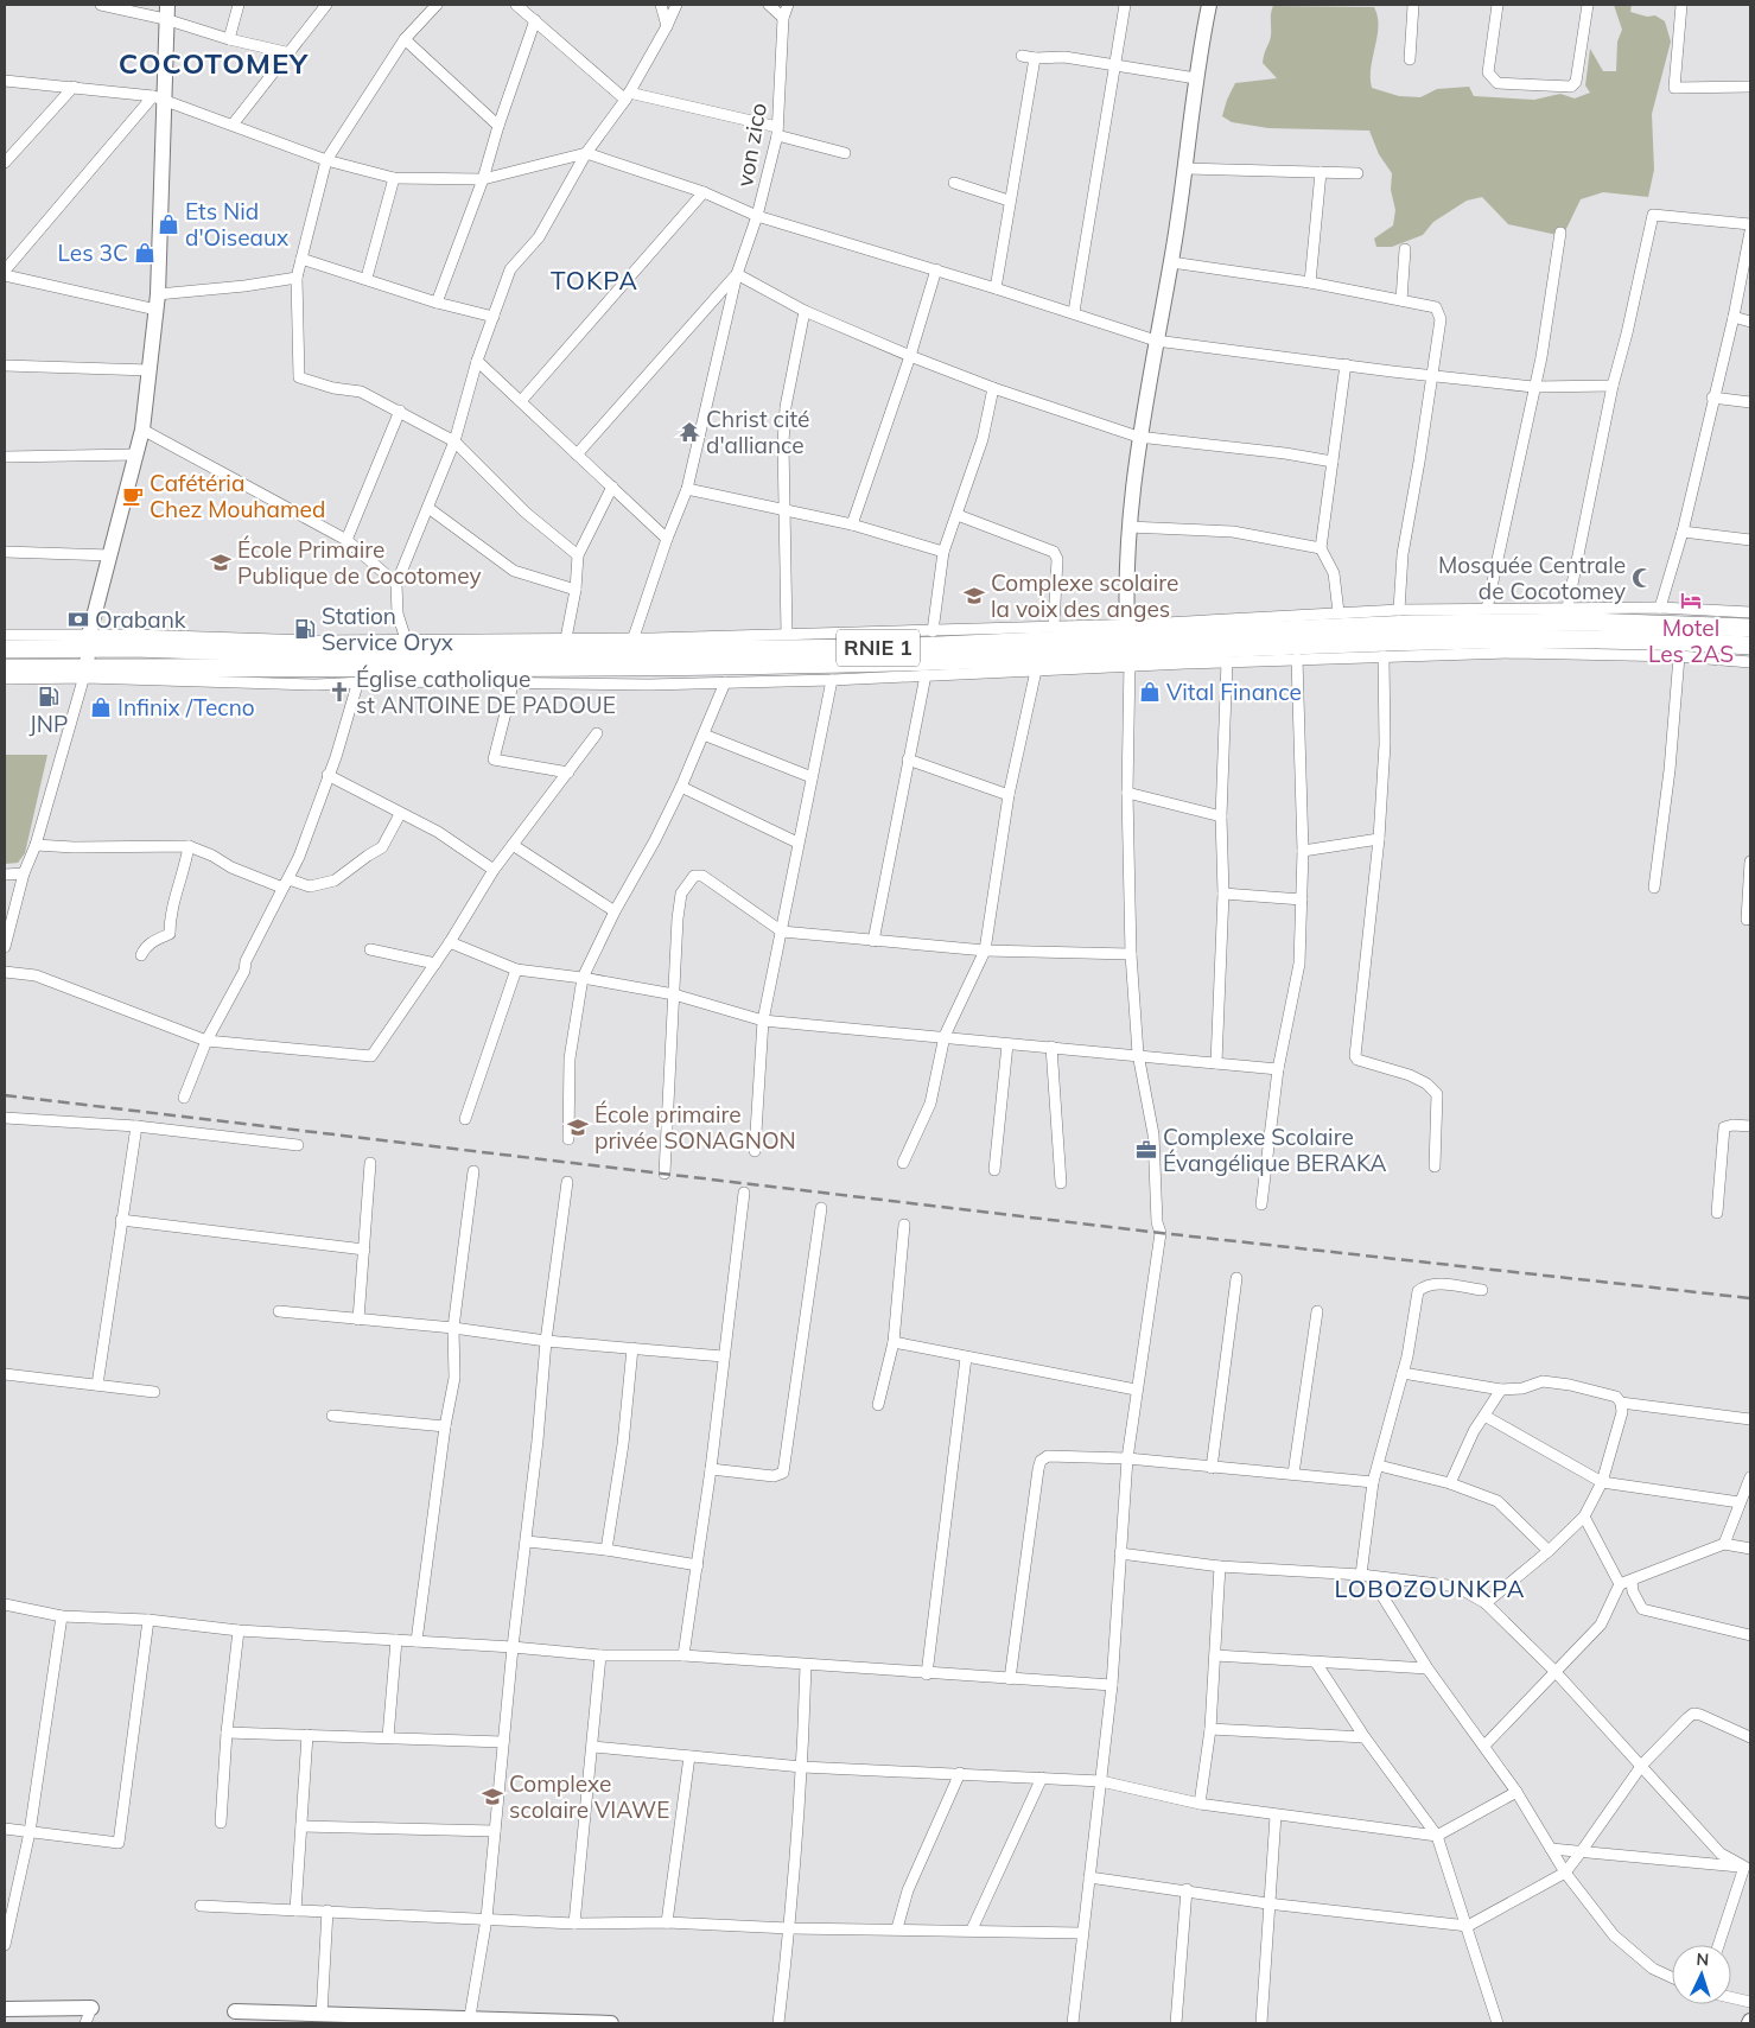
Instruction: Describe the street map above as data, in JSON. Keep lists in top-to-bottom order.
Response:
{
  "streets": {
    "highway": ["RNIE 1"],
    "street": ["von zico"]
  },
  "districts": ["COCOTOMEY", "TOKPA", "LOBOZOUNKPA"],
  "places": {
    "shop": [
      "Ets Nid d'Oiseaux",
      "Les 3C",
      "Vital Finance",
      "Infinix /Tecno"
    ],
    "temple": ["Christ cité d'alliance"],
    "cafe": ["Cafétéria Chez Mouhamed"],
    "school or university": [
      "École Primaire Publique de Cocotomey",
      "Complexe scolaire la voix des anges",
      "École primaire privée SONAGNON",
      "Complexe scolaire VIAWE"
    ],
    "mosque": ["Mosquée Centrale de Cocotomey"],
    "hotel": ["Motel Les 2AS"],
    "bank": ["Orabank"],
    "fuel station": ["Station Service Oryx", "JNP"],
    "church": ["Église catholique st ANTOINE DE PADOUE"],
    "office": ["Complexe Scolaire Évangélique BERAKA"]
  },
  "north": "top"
}
